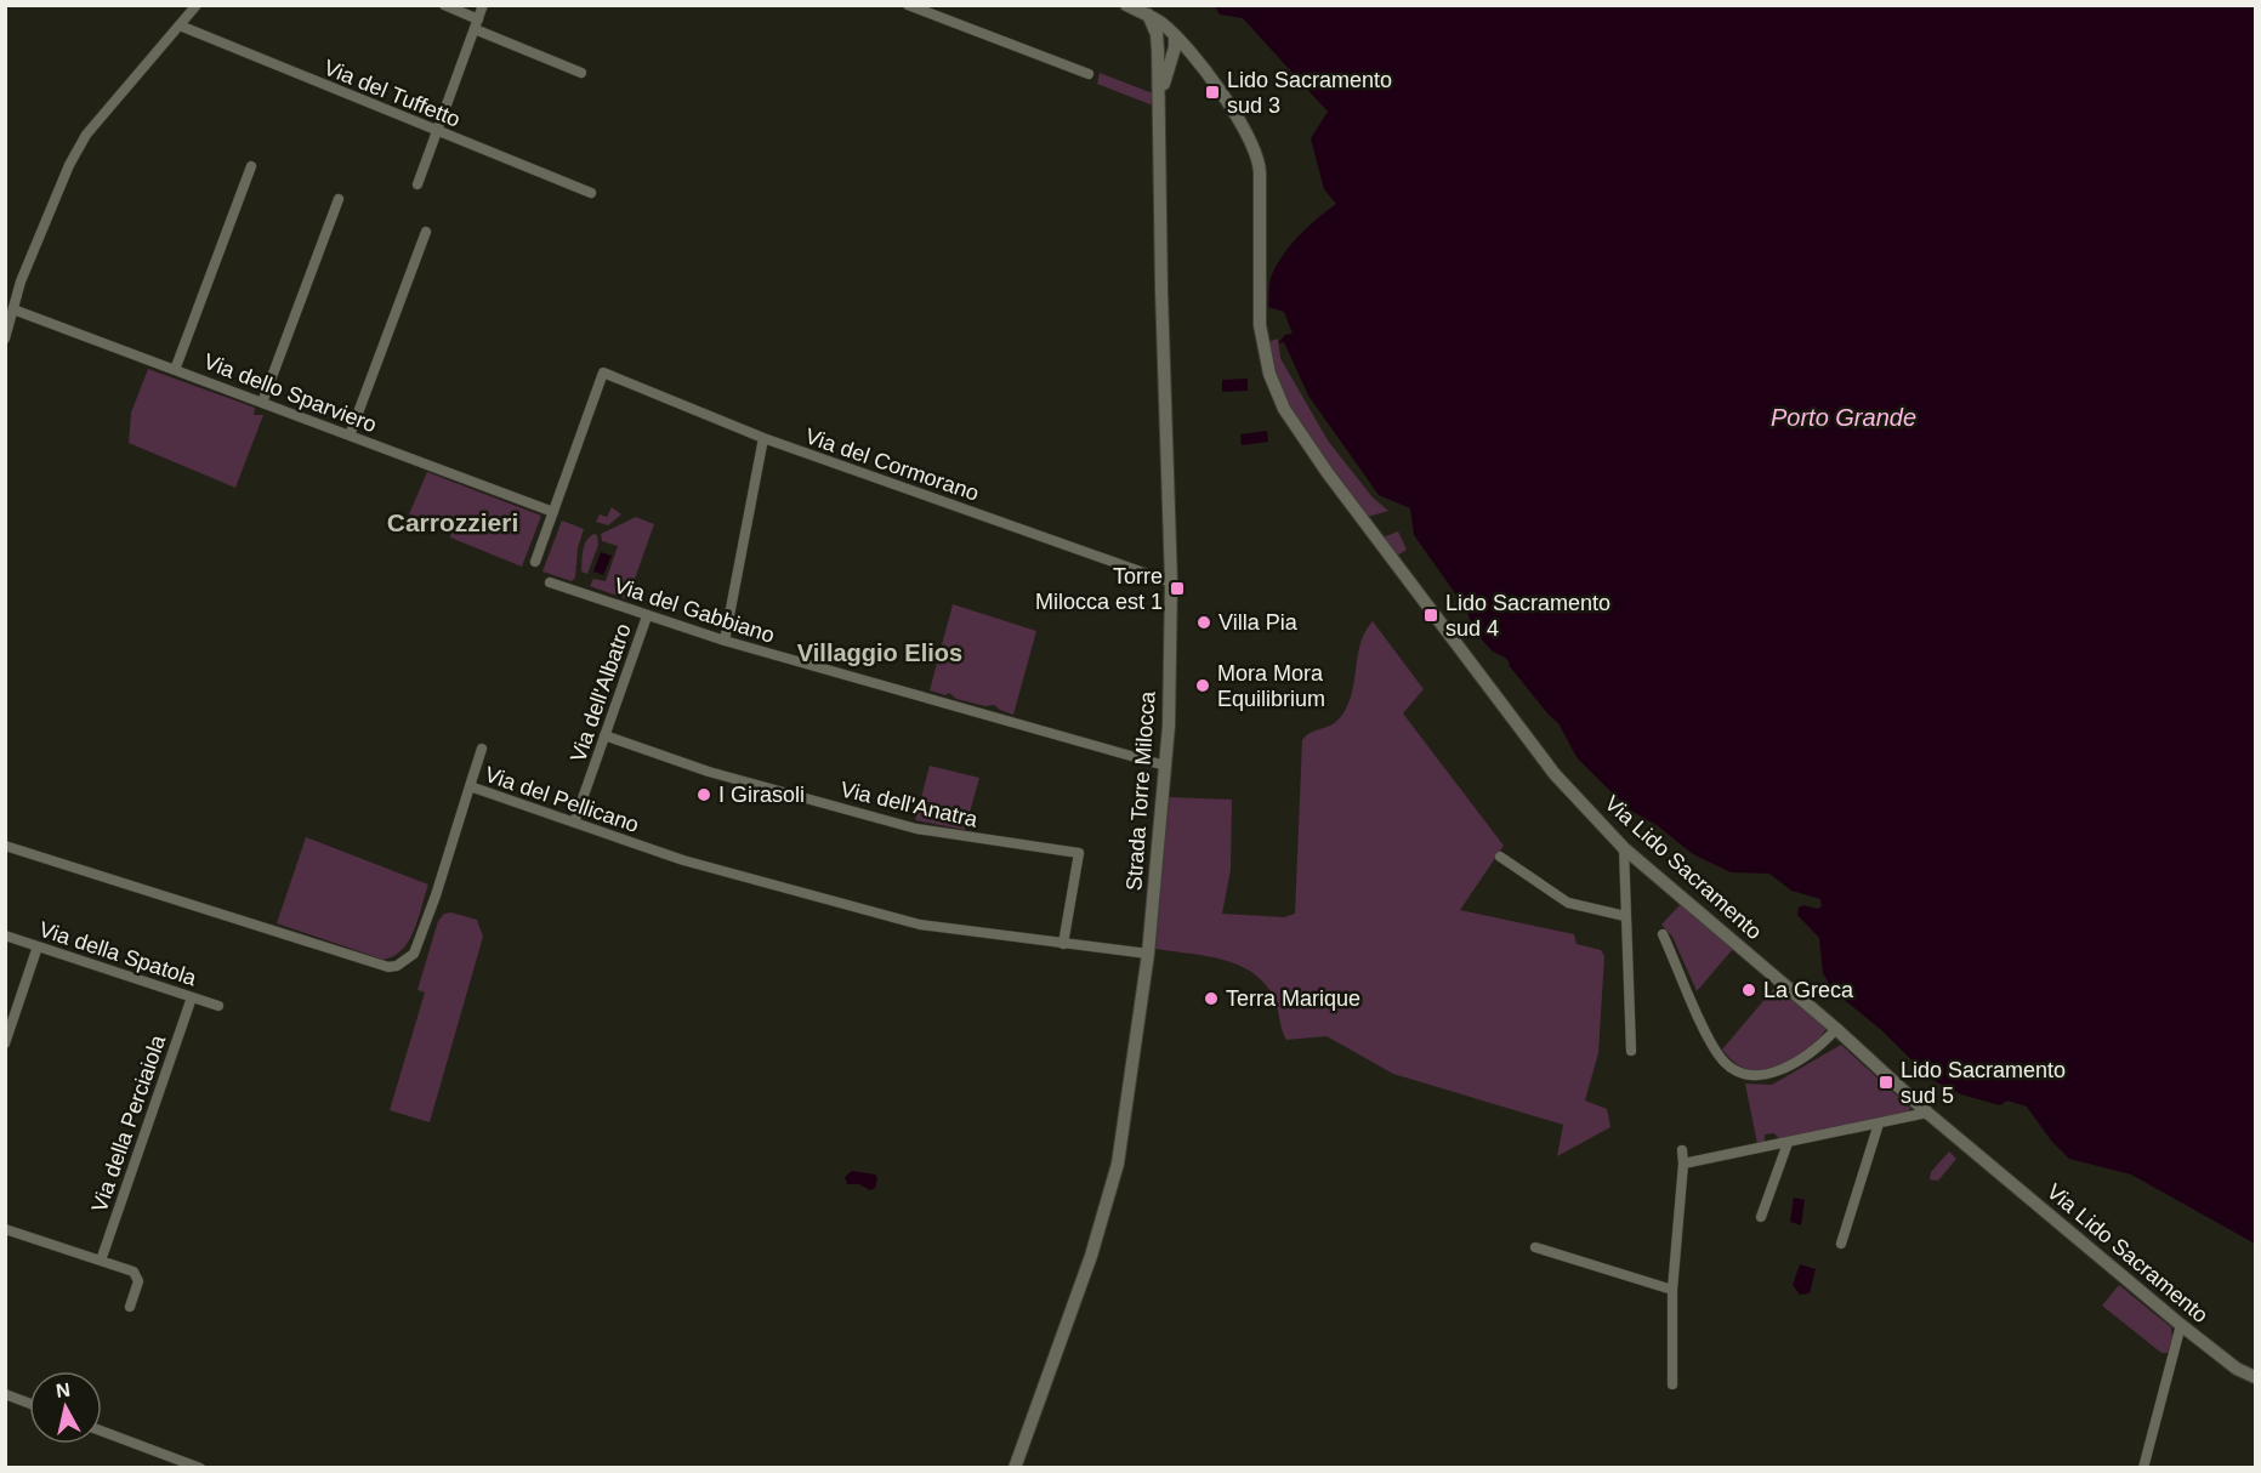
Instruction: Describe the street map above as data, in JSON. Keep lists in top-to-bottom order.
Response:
{
  "streets": {
    "street": [
      "Via del Tuffetto",
      "Via dello Sparviero",
      "Via del Cormorano",
      "Via del Gabbiano",
      "Via dell'Albatro",
      "Strada Torre Milocca",
      "Via del Pellicano",
      "Via dell'Anatra",
      "Via Lido Sacramento",
      "Via della Spatola",
      "Via della Perciaiola"
    ]
  },
  "crossings": [
    ["Via dello Sparviero", "Via del Cormorano"],
    ["Via del Cormorano", "Strada Torre Milocca"],
    ["Via del Gabbiano", "Via dell'Albatro"],
    ["Via del Gabbiano", "Strada Torre Milocca"],
    ["Via dell'Albatro", "Via del Pellicano"],
    ["Via dell'Albatro", "Via dell'Anatra"],
    ["Strada Torre Milocca", "Via del Pellicano"],
    ["Strada Torre Milocca", "Via Lido Sacramento"],
    ["Via del Pellicano", "Via dell'Anatra"],
    ["Via della Spatola", "Via della Perciaiola"]
  ],
  "districts": ["Carrozzieri", "Villaggio Elios"],
  "water": ["Porto Grande"],
  "places": {
    "transit": [
      "Lido Sacramento sud 3",
      "Torre Milocca est 1",
      "Lido Sacramento sud 4",
      "Lido Sacramento sud 5"
    ],
    "other": [
      "Villa Pia",
      "Mora Mora Equilibrium",
      "I Girasoli",
      "La Greca",
      "Terra Marique"
    ]
  },
  "north": "top"
}
